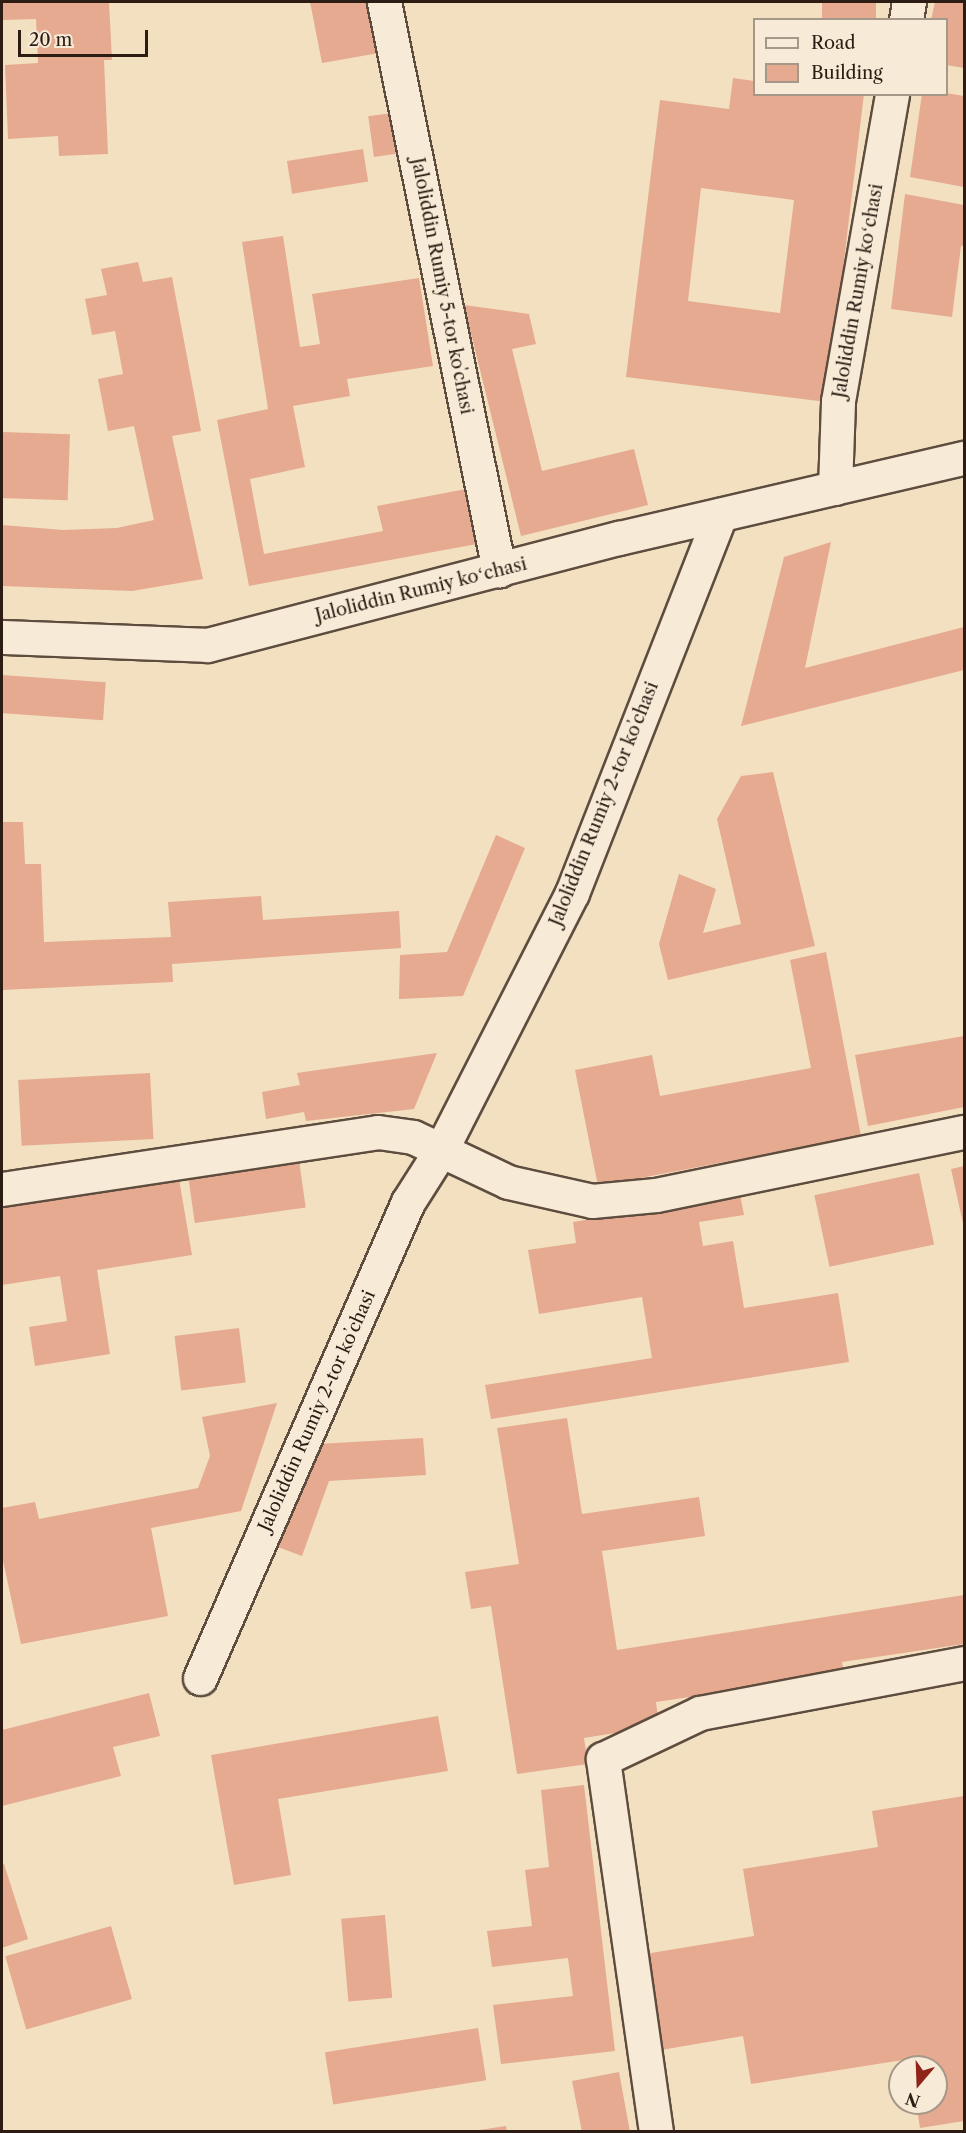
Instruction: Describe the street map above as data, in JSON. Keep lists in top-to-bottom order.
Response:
{
  "streets": {
    "street": ["Jaloliddin Rumiy 5-tor koʼchasi", "Jaloliddin Rumiy koʻchasi", "Jaloliddin Rumiy 2-tor koʼchasi"]
  },
  "crossings": [
    ["Jaloliddin Rumiy 5-tor koʼchasi", "Jaloliddin Rumiy koʻchasi"],
    ["Jaloliddin Rumiy koʻchasi", "Jaloliddin Rumiy 2-tor koʼchasi"]
  ],
  "legend": ["Road", "Building"],
  "scale_bar": "20 m",
  "north": "bottom"
}
